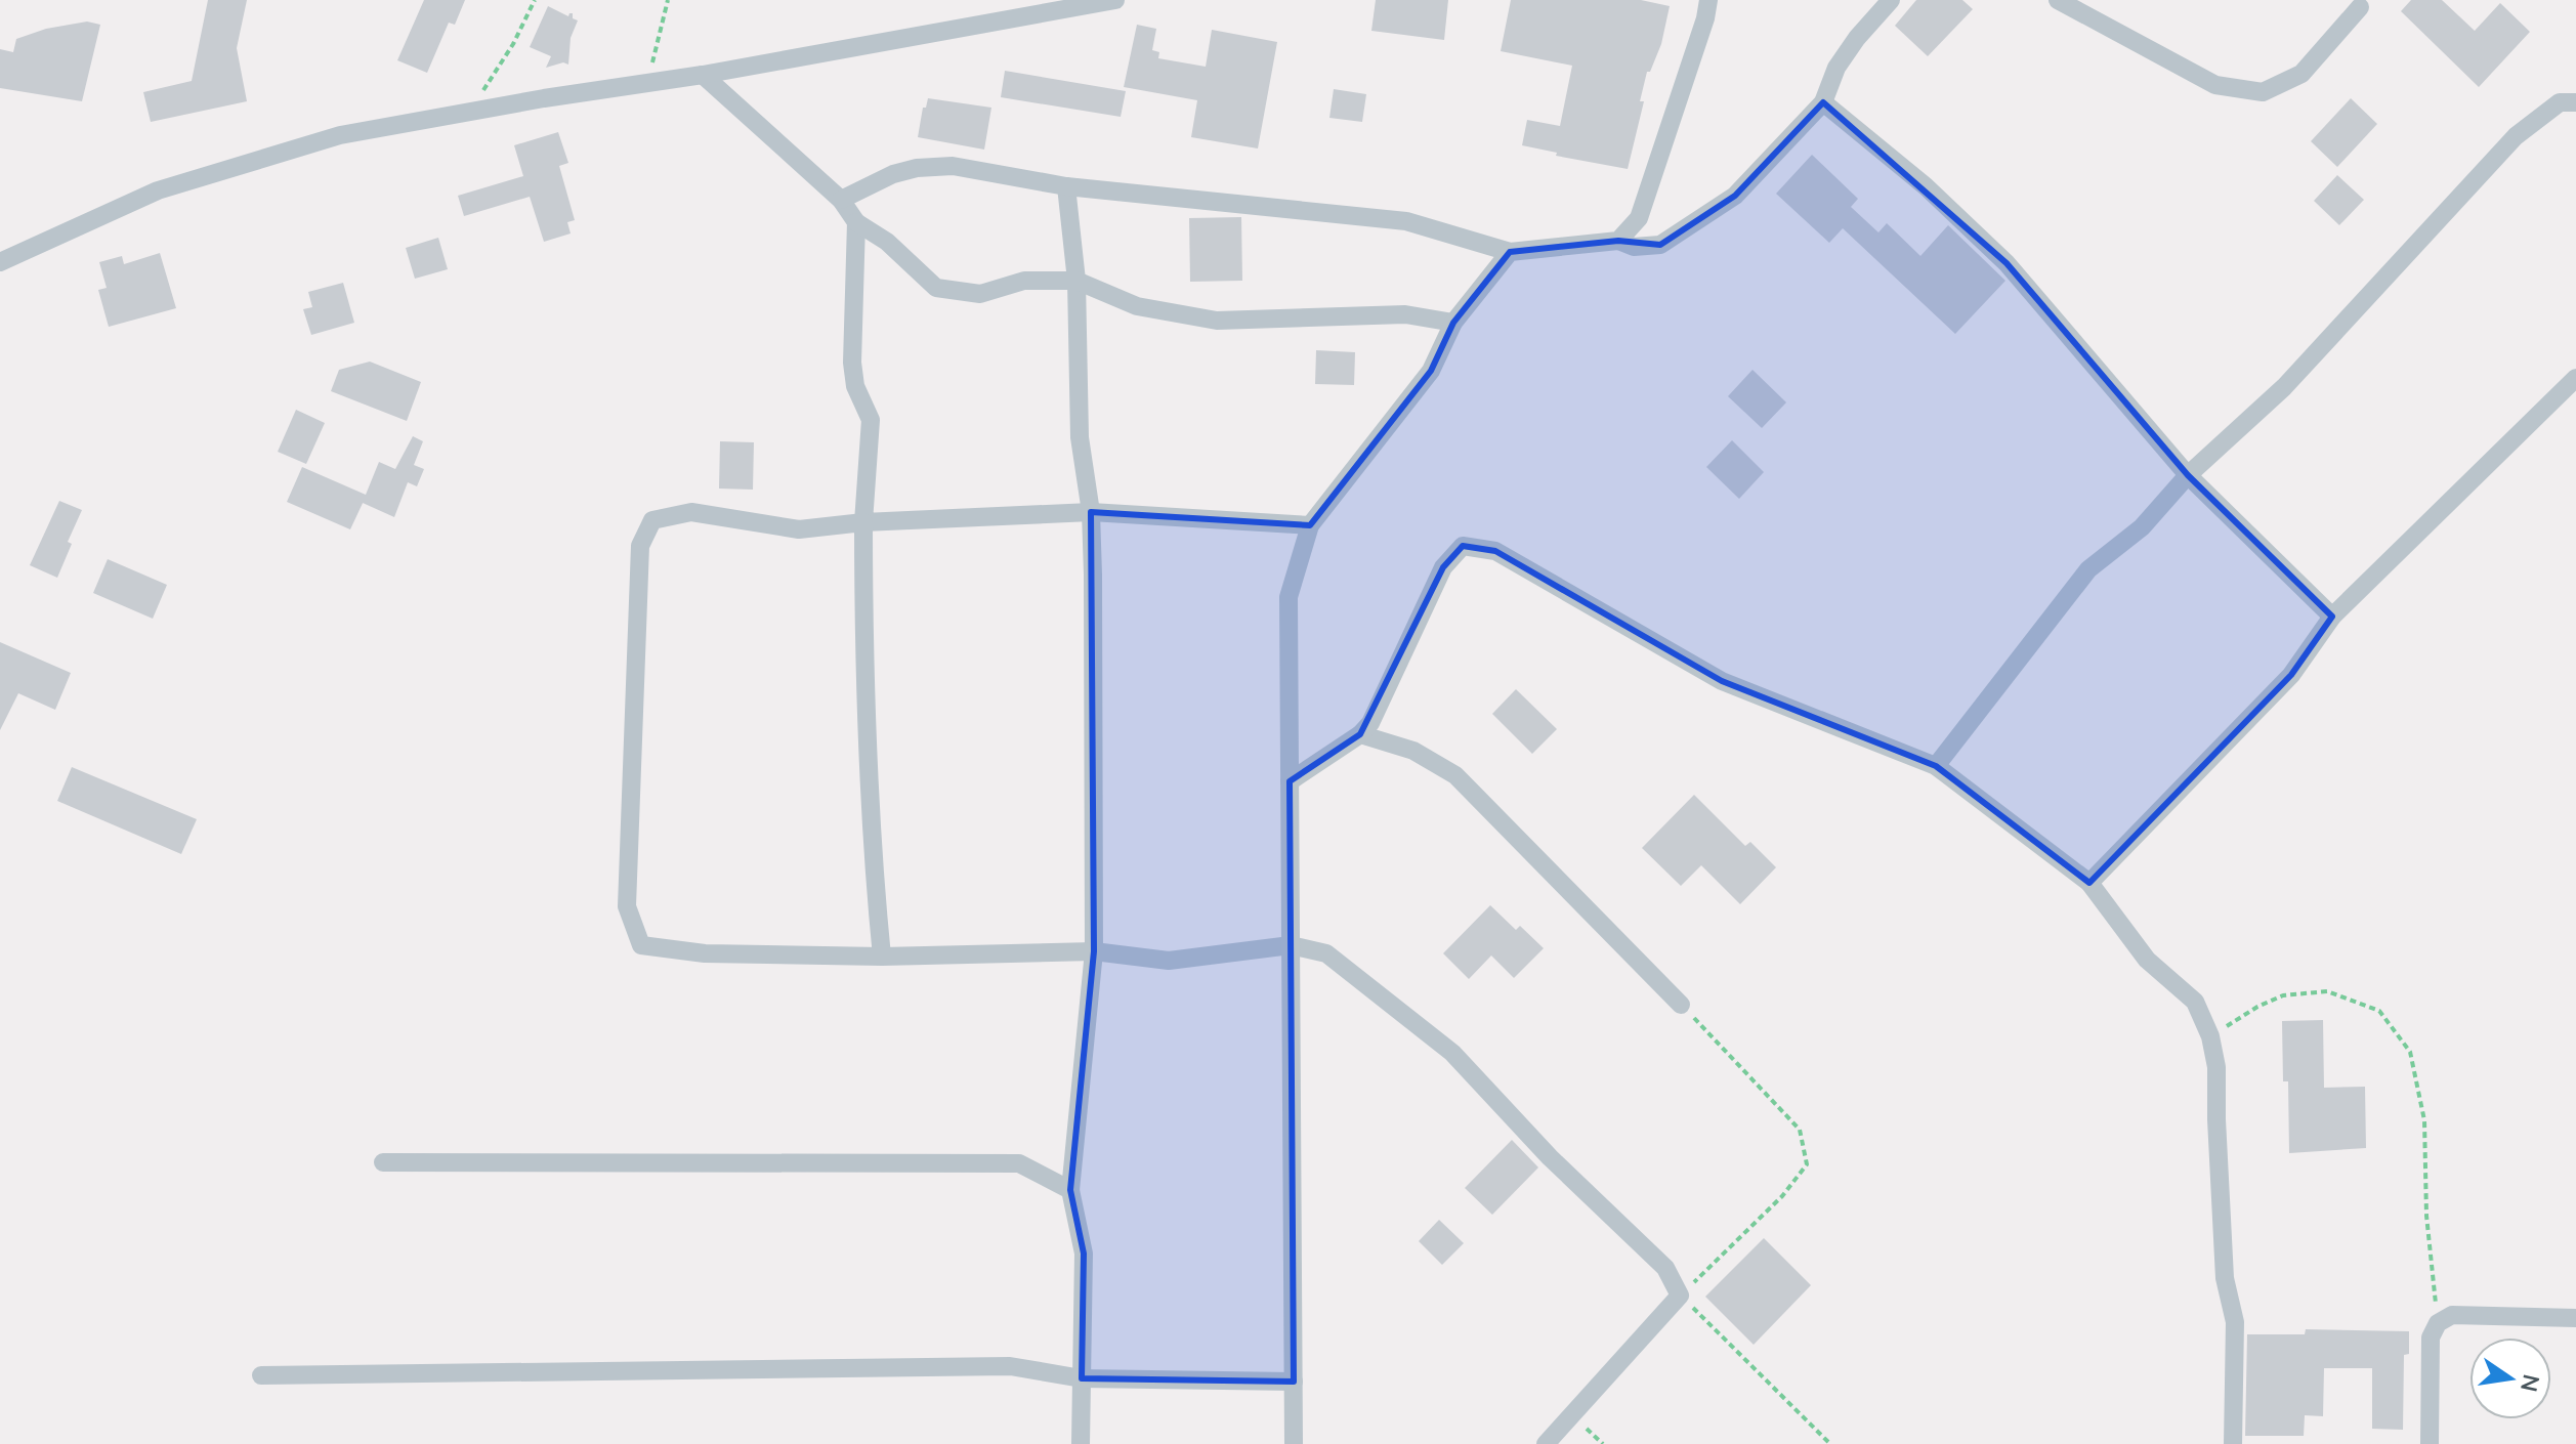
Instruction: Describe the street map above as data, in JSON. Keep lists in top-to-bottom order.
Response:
{
  "north": "right"
}
